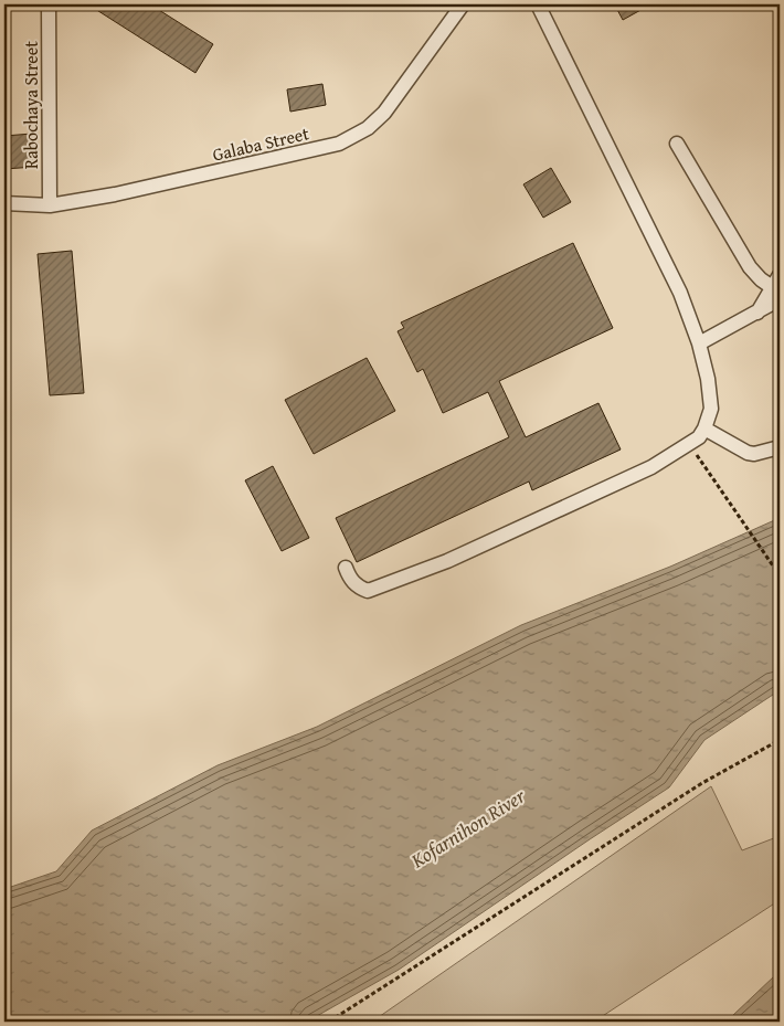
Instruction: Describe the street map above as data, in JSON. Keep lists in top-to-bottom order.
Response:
{
  "streets": {
    "street": ["Rabochaya Street", "Galaba Street"]
  },
  "crossings": [
    ["Rabochaya Street", "Galaba Street"]
  ],
  "water": ["Kofarnihon River"]
}
